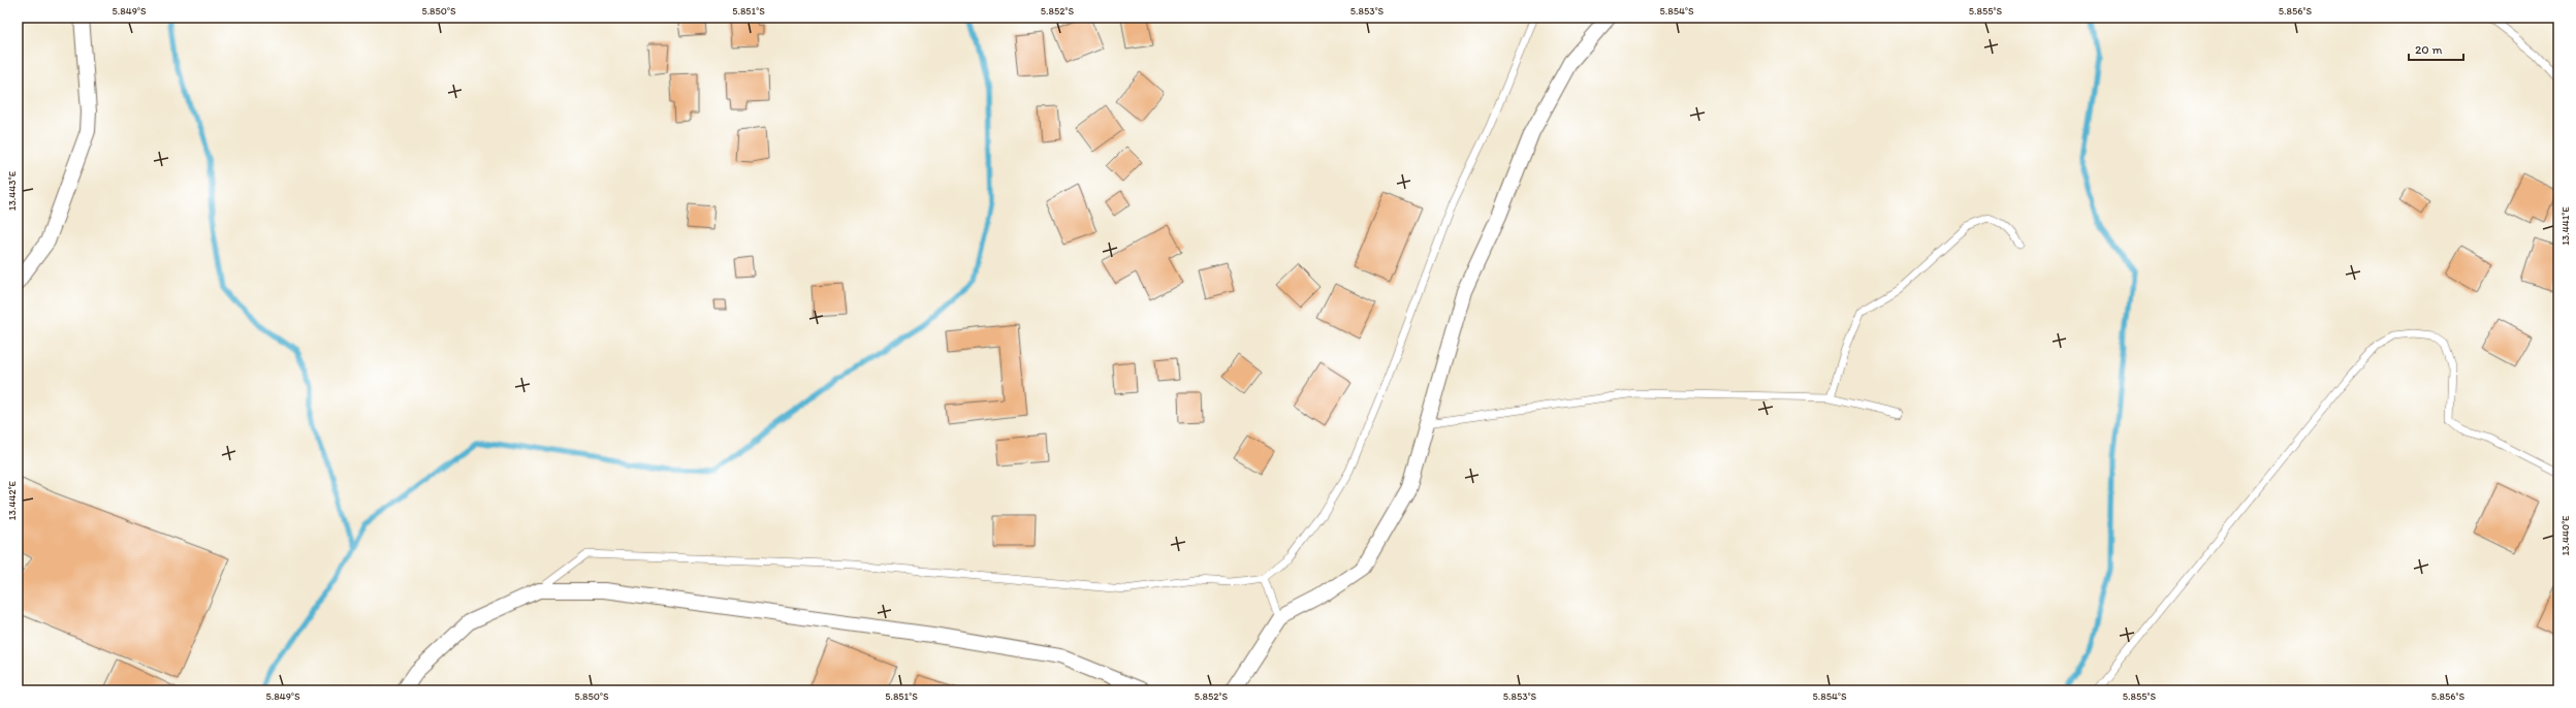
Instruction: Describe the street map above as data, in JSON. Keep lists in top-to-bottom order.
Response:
{
  "scale_bar": "20 m",
  "coordinates": [
    "5.849°S",
    "5.850°S",
    "5.851°S",
    "5.852°S",
    "5.853°S",
    "5.854°S",
    "5.855°S",
    "5.856°S",
    "13.443°E",
    "13.441°E",
    "13.442°E",
    "13.440°E"
  ]
}
